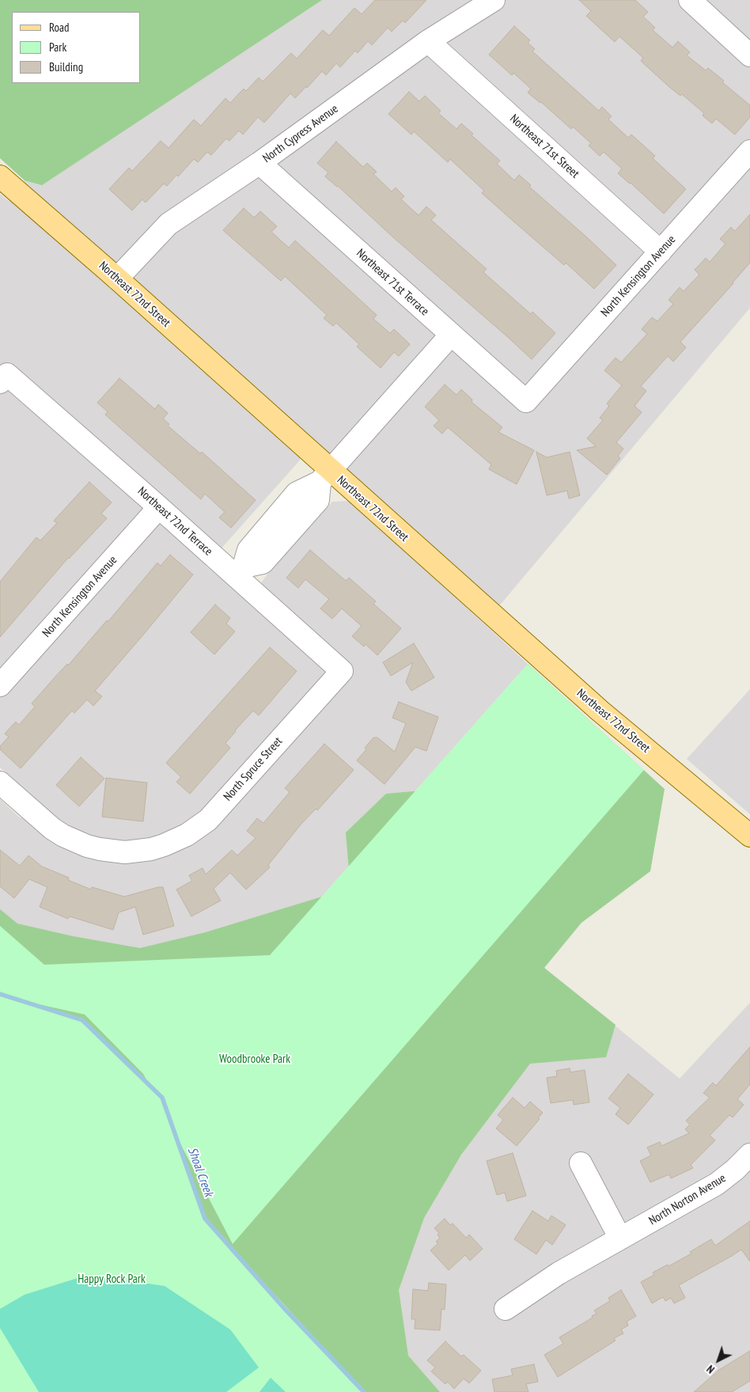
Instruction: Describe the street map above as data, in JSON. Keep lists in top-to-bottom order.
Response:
{
  "streets": {
    "main road": ["Northeast 72nd Street"],
    "street": [
      "North Cypress Avenue",
      "Northeast 71st Street",
      "North Kensington Avenue",
      "Northeast 71st Terrace",
      "Northeast 72nd Terrace",
      "North Spruce Street",
      "North Norton Avenue"
    ]
  },
  "crossings": [
    ["North Cypress Avenue", "Northeast 71st Street"],
    ["North Cypress Avenue", "Northeast 71st Terrace"],
    ["North Cypress Avenue", "Northeast 72nd Street"],
    ["Northeast 71st Street", "North Kensington Avenue"],
    ["North Kensington Avenue", "Northeast 71st Terrace"],
    ["North Kensington Avenue", "Northeast 72nd Terrace"],
    ["Northeast 72nd Terrace", "North Spruce Street"]
  ],
  "water": ["Shoal Creek"],
  "parks": ["Woodbrooke Park", "Happy Rock Park"],
  "legend": ["Road", "Park", "Building"],
  "north": "bottom left"
}
